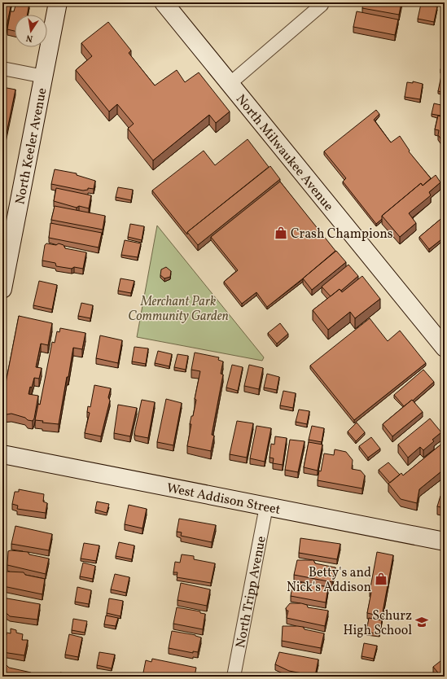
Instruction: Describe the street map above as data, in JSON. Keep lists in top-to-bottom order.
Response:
{
  "streets": {
    "street": [
      "North Keeler Avenue",
      "North Milwaukee Avenue",
      "West Addison Street",
      "North Tripp Avenue"
    ]
  },
  "crossings": [
    ["West Addison Street", "North Tripp Avenue"]
  ],
  "parks": ["Merchant Park Community Garden"],
  "places": {
    "shop": ["Crash Champions", "Betty's and Nick's Addison"],
    "school or university": ["Schurz High School"]
  },
  "north": "bottom"
}
